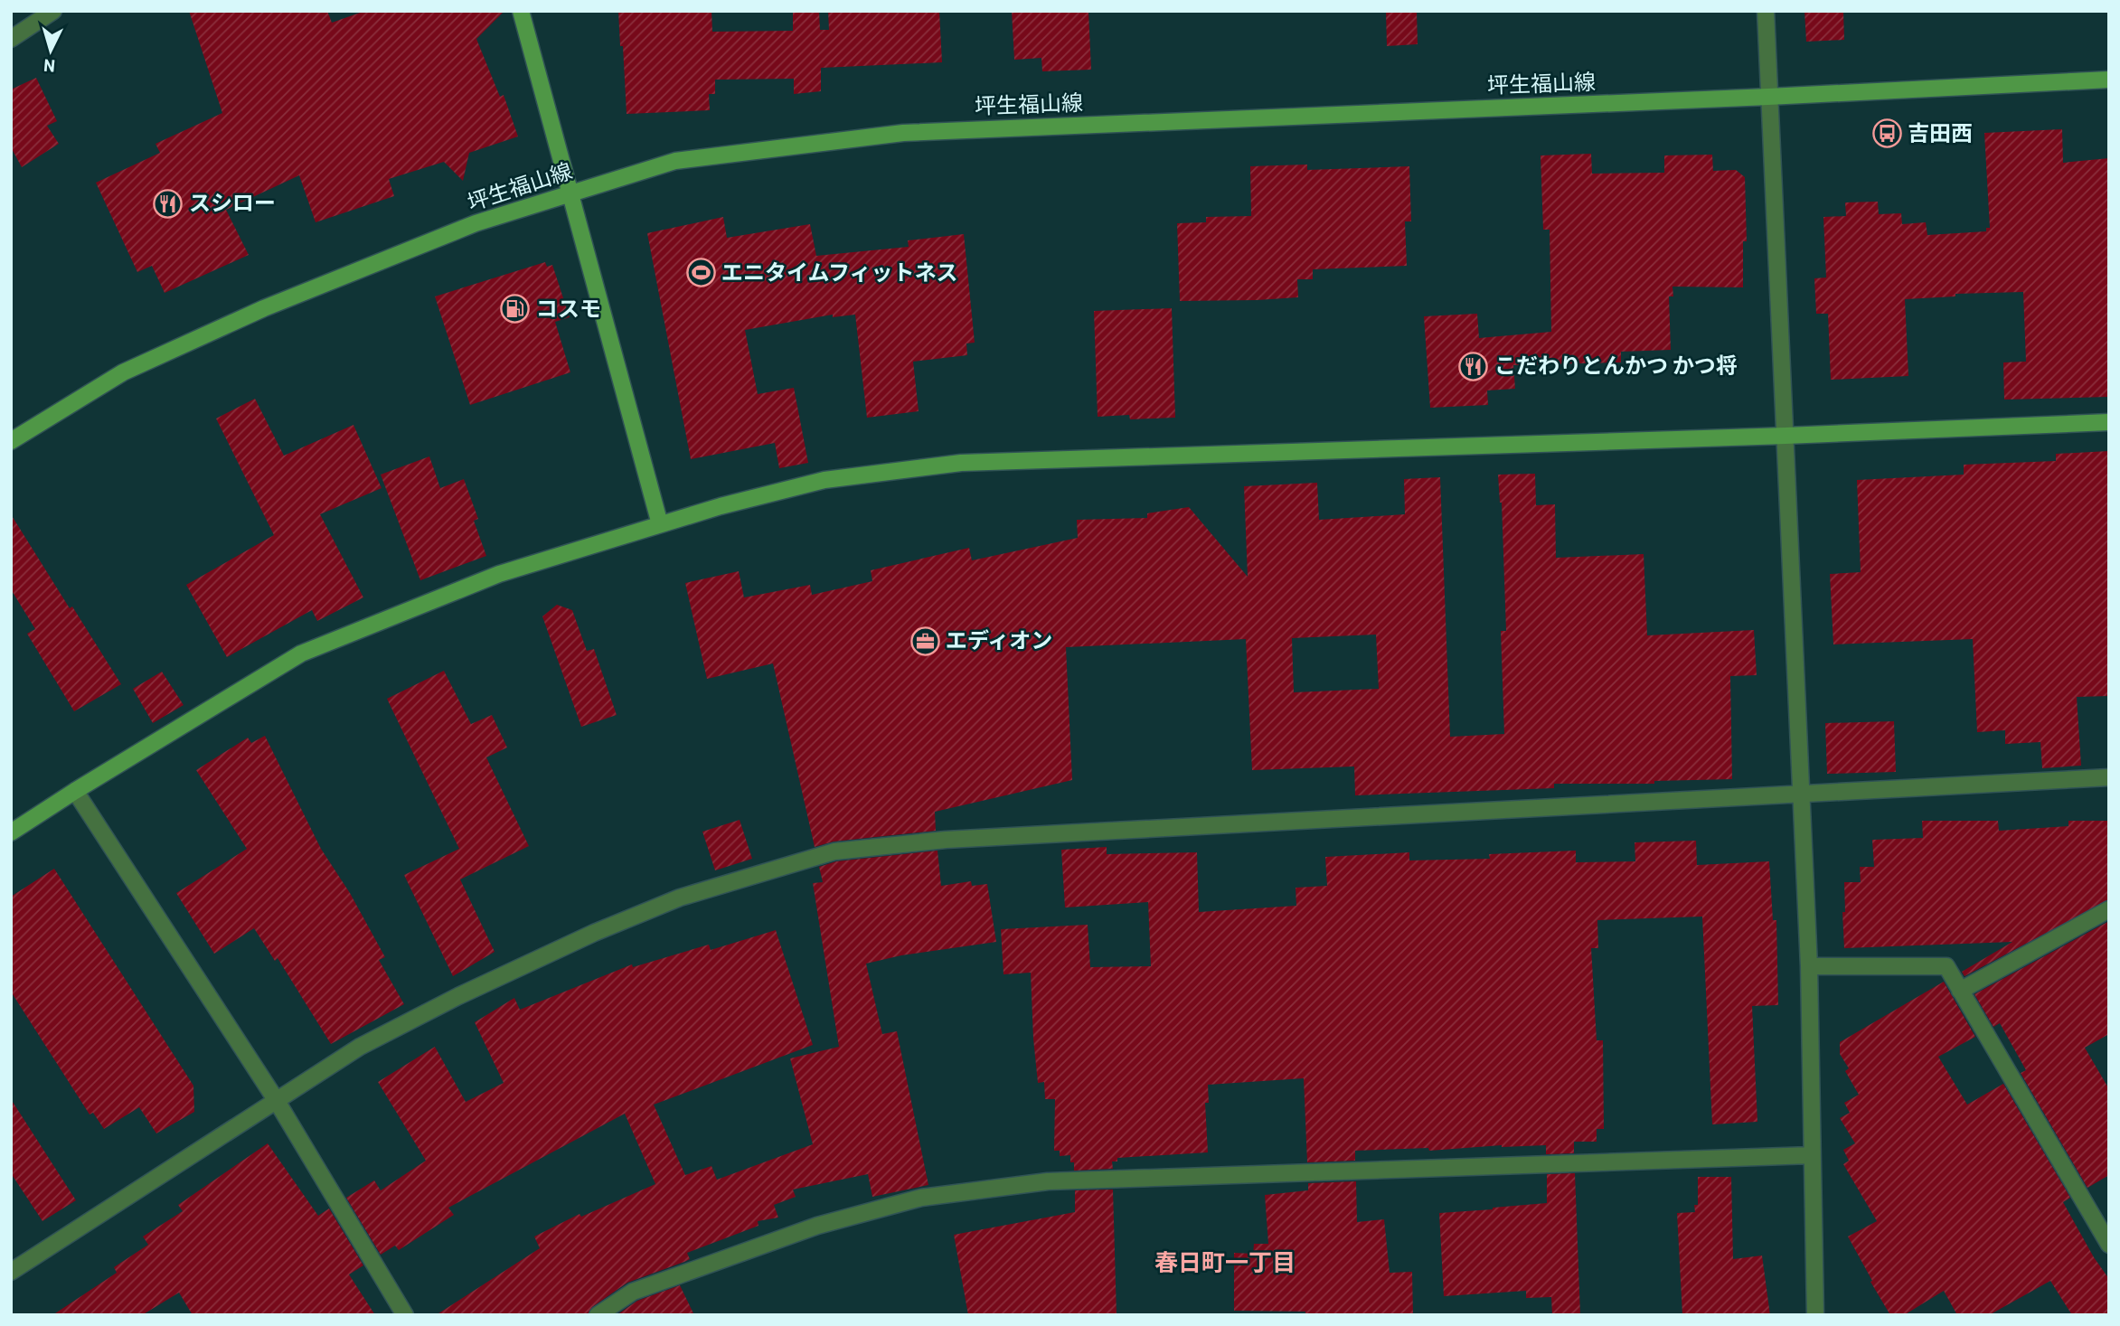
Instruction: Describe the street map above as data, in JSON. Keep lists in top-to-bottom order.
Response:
{
  "streets": {
    "street": ["坪生福山線"]
  },
  "districts": ["春日町一丁目"],
  "places": {
    "bus stop": ["吉田西"],
    "restaurant": ["スシロー", "こだわりとんかつ かつ将"],
    "sports": ["エニタイムフィットネス"],
    "fuel station": ["コスモ"],
    "office": ["エディオン"]
  },
  "north": "bottom"
}
